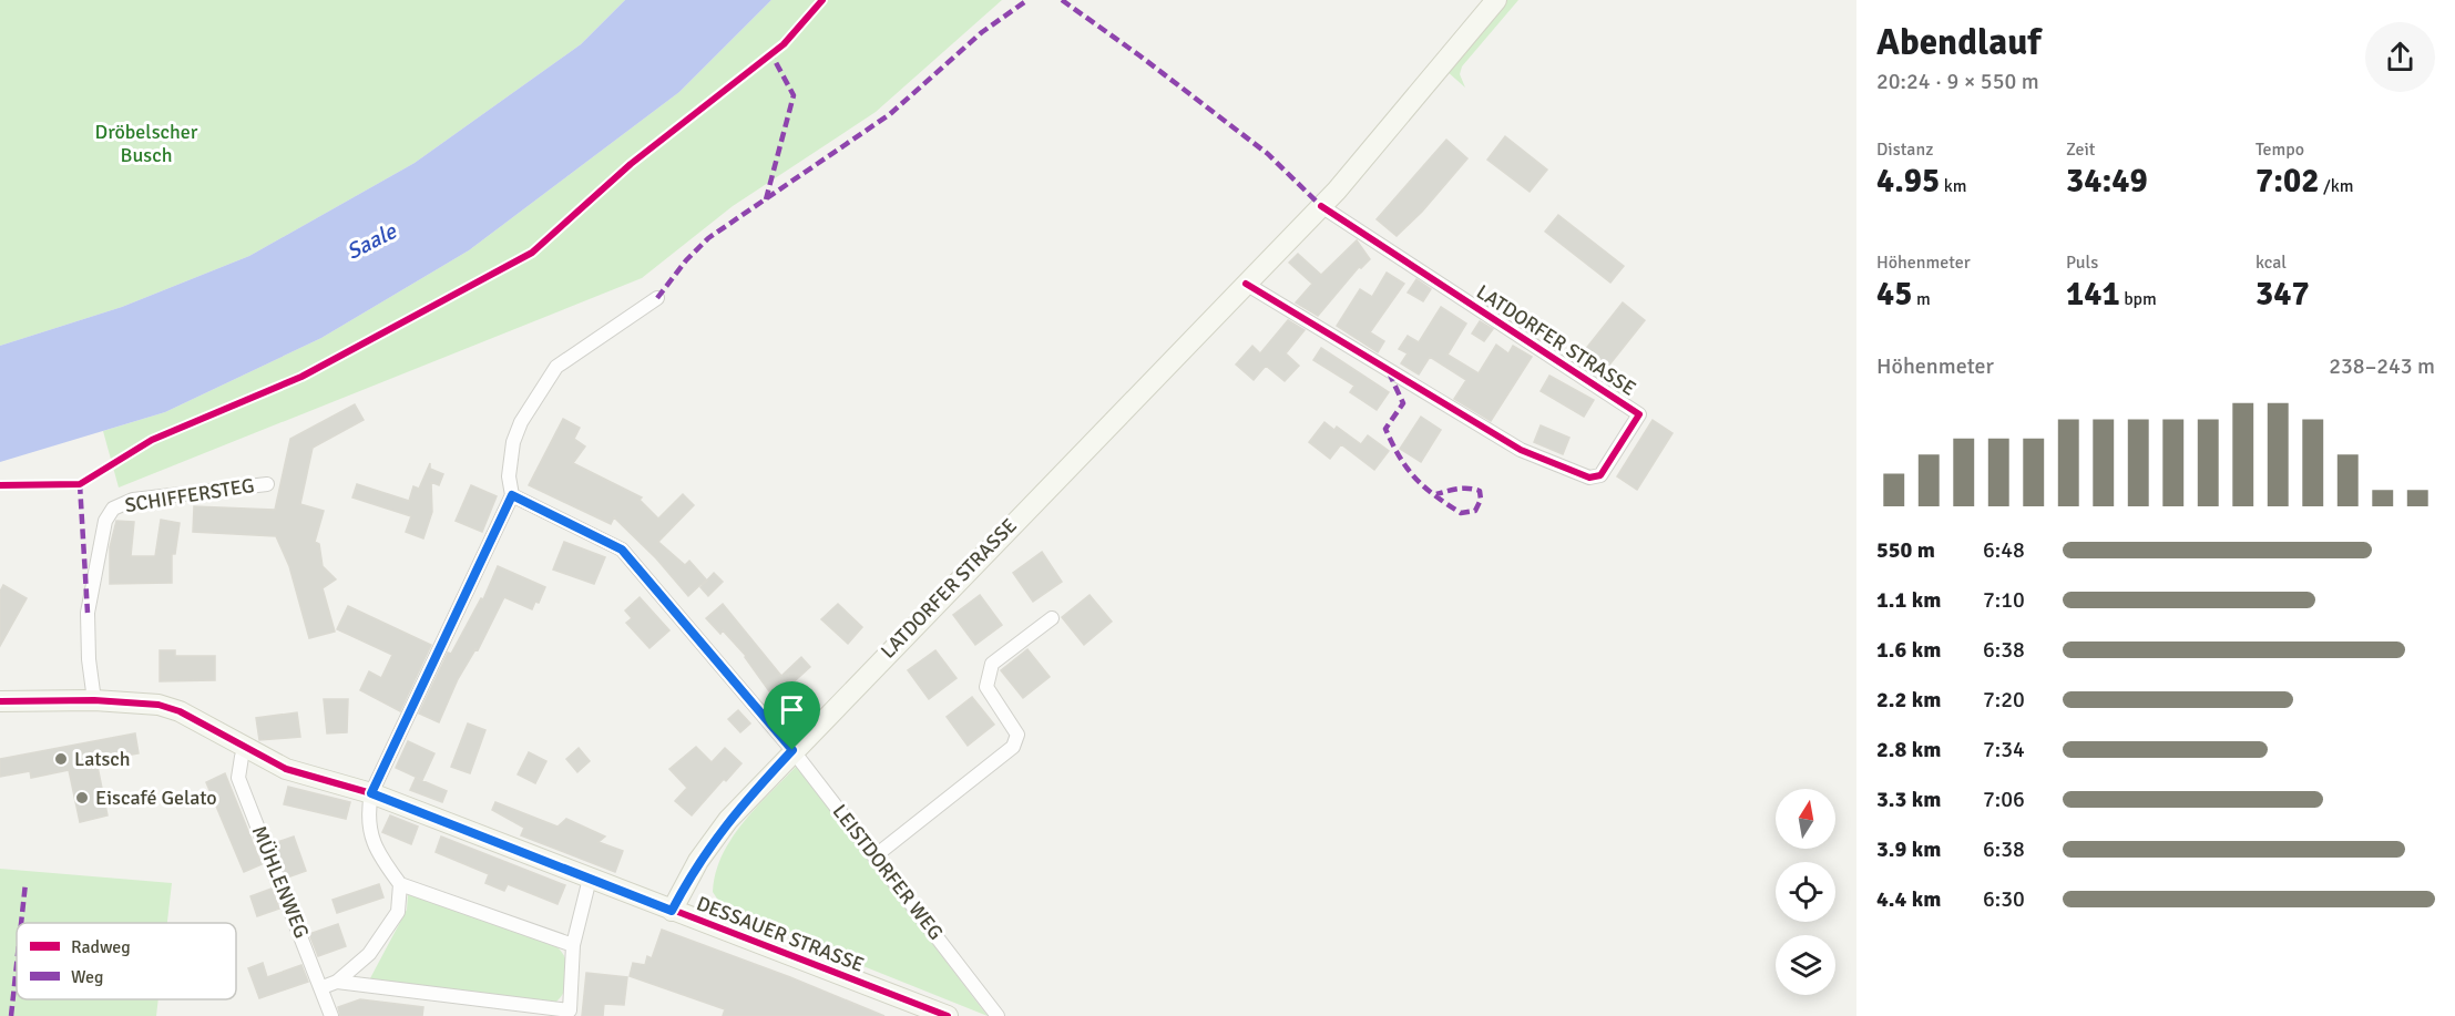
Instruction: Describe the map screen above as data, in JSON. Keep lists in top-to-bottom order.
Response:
{
  "streets": {
    "main road": ["LATDORFER STRASSE", "DESSAUER STRASSE"],
    "street": ["SCHIFFERSTEG", "LEISTDORFER WEG", "MÜHLENWEG"]
  },
  "crossings": [
    ["LATDORFER STRASSE", "LEISTDORFER WEG"],
    ["LATDORFER STRASSE", "DESSAUER STRASSE"],
    ["SCHIFFERSTEG", "DESSAUER STRASSE"],
    ["MÜHLENWEG", "DESSAUER STRASSE"]
  ],
  "water": ["Saale"],
  "parks": ["Dröbelscher Busch"],
  "places": ["Latsch", "Eiscafé Gelato"],
  "legend": ["Radweg", "Weg"],
  "north": "top",
  "page": {
    "heading": ["Abendlauf", "20:24 · 9 × 550 m"],
    "stats": [
      ["Distanz", "4.95 km"],
      ["Zeit", "34:49"],
      ["Tempo", "7:02 /km"],
      ["Höhenmeter", "45 m"],
      ["Puls", "141 bpm"],
      ["kcal", "347"]
    ],
    "chart": ["Höhenmeter", "238–243 m"],
    "list": [
      {
        "name": "550 m",
        "note": "6:48"
      },
      {
        "name": "1.1 km",
        "note": "7:10"
      },
      {
        "name": "1.6 km",
        "note": "6:38"
      },
      {
        "name": "2.2 km",
        "note": "7:20"
      },
      {
        "name": "2.8 km",
        "note": "7:34"
      },
      {
        "name": "3.3 km",
        "note": "7:06"
      },
      {
        "name": "3.9 km",
        "note": "6:38"
      },
      {
        "name": "4.4 km",
        "note": "6:30"
      }
    ]
  }
}
